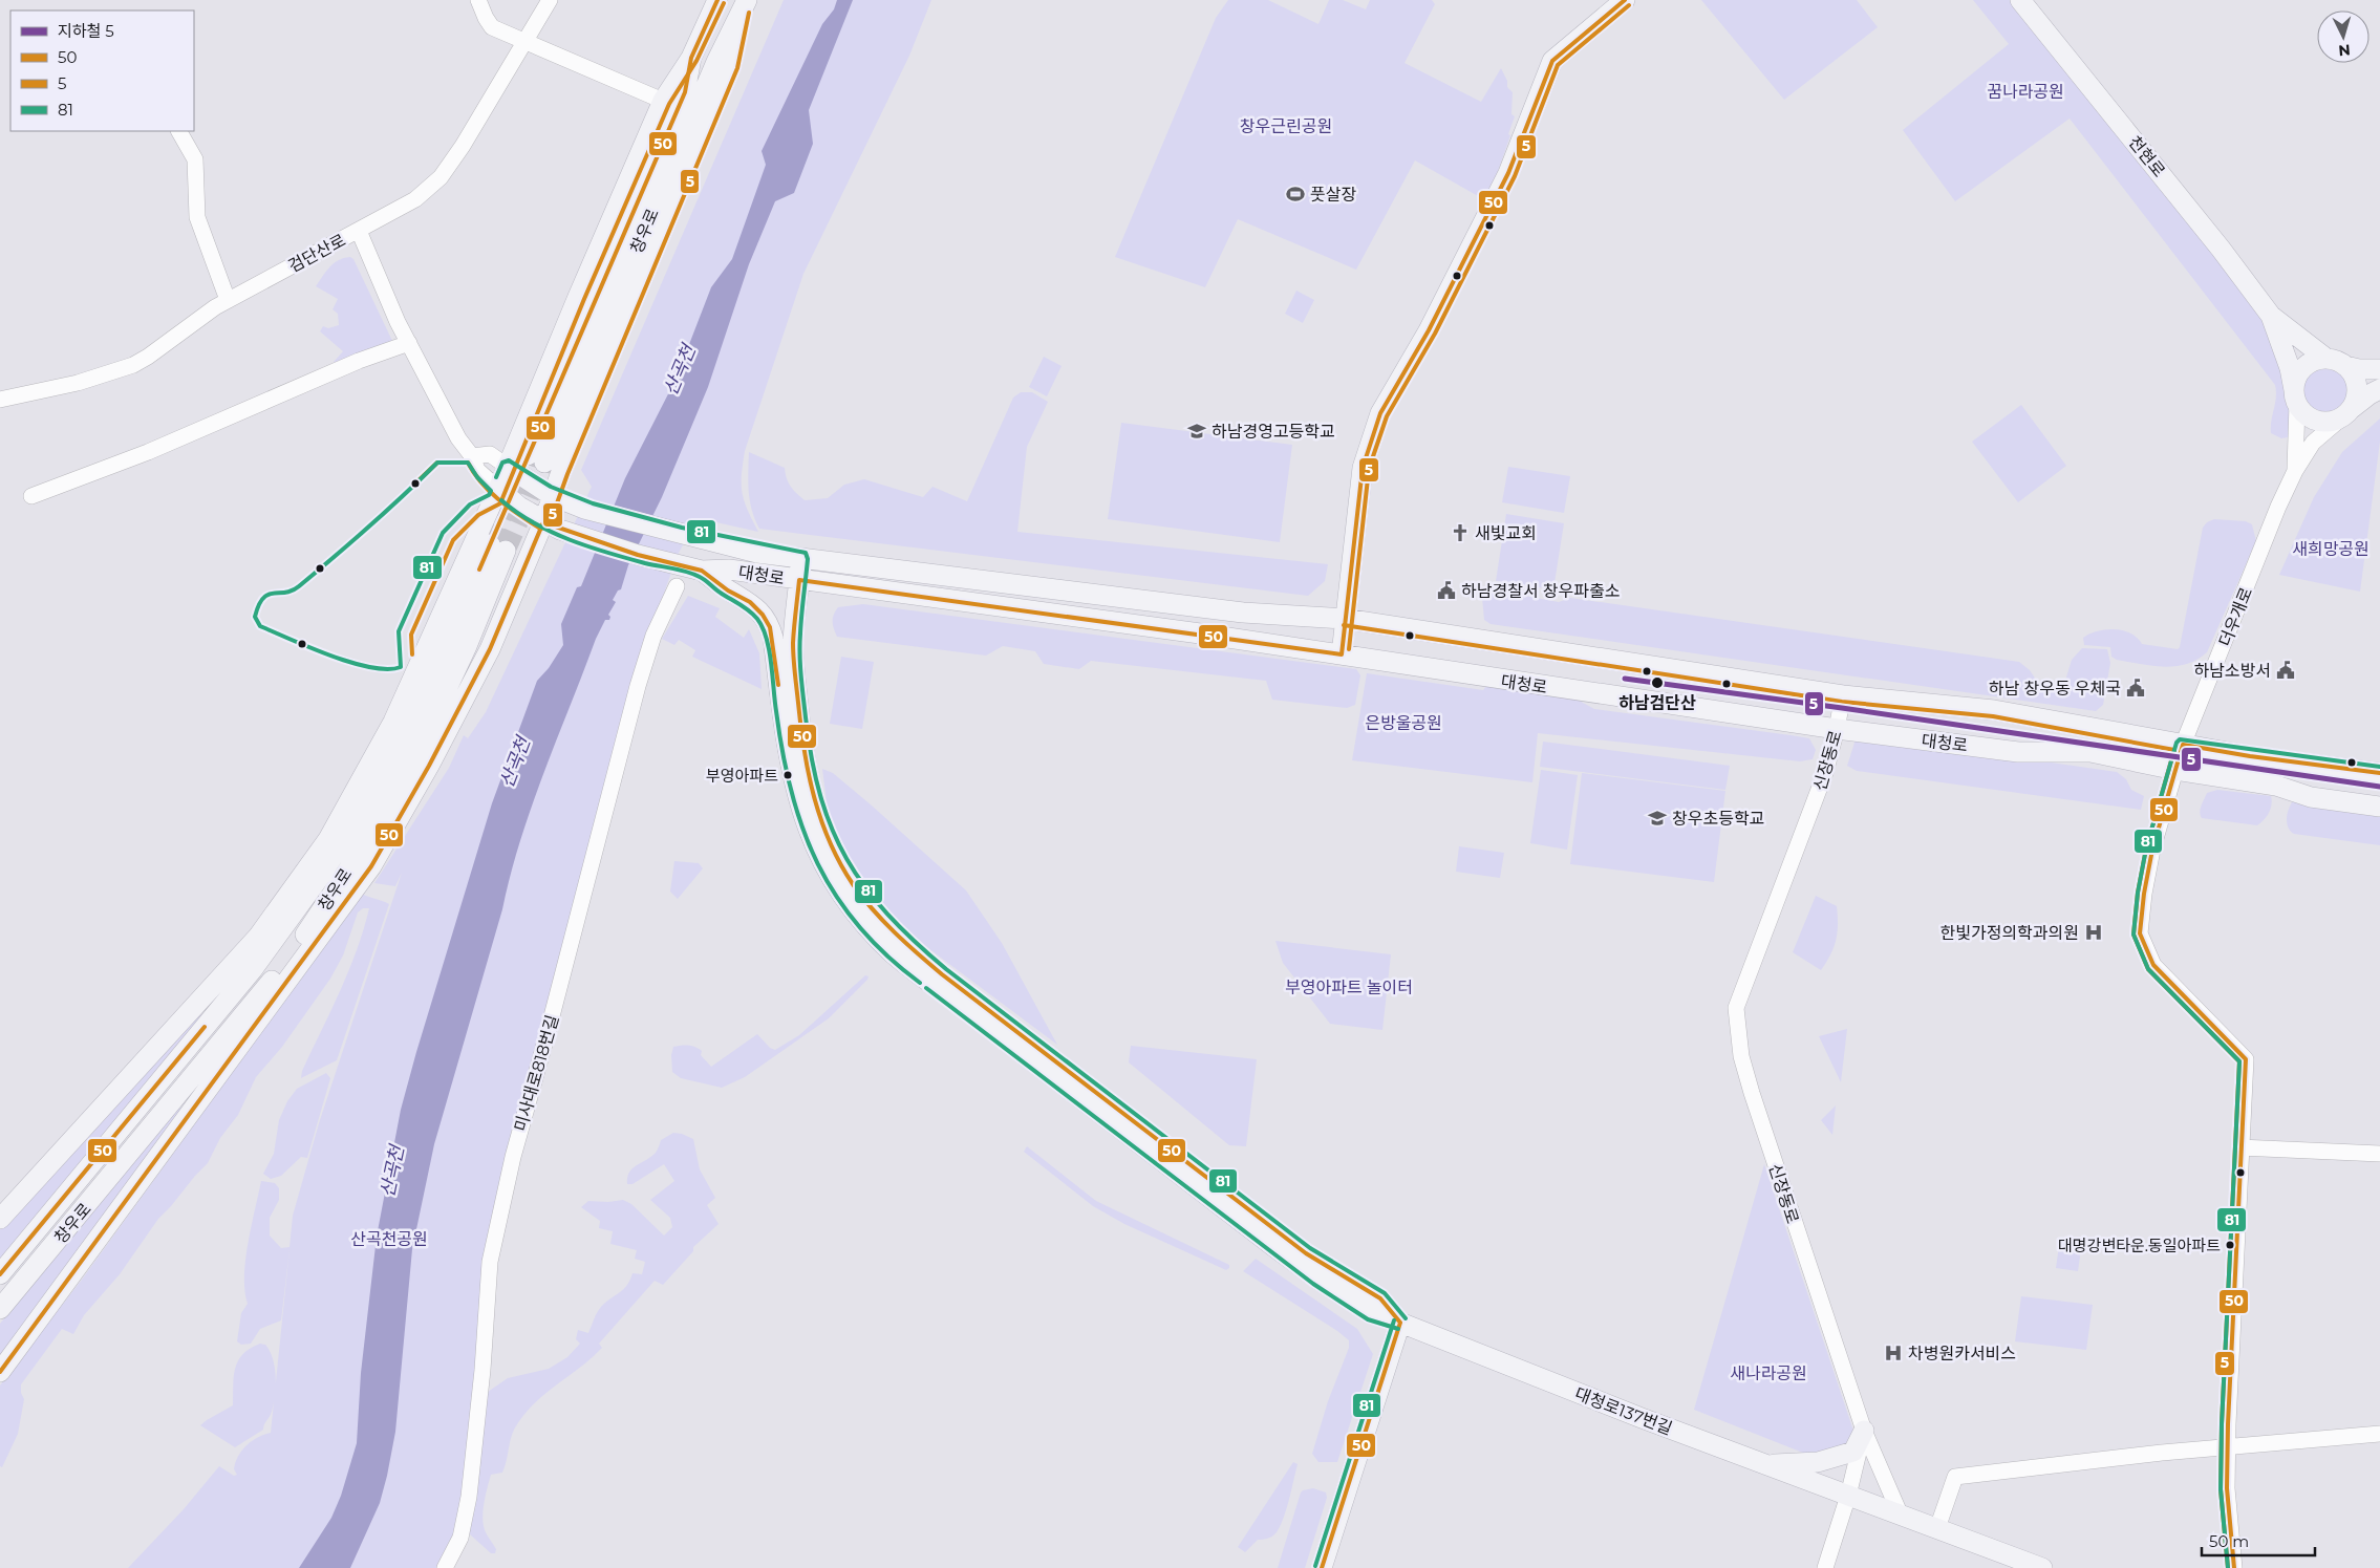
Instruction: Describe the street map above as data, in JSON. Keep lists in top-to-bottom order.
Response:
{
  "streets": {
    "main road": [
      "천현로",
      "창우로",
      "대청로",
      "대청로137번길"
    ],
    "street": [
      "검단산로",
      "더우개로",
      "신장동로",
      "미사대로818번길"
    ]
  },
  "crossings": [
    ["천현로", "더우개로"],
    ["대청로", "더우개로"],
    ["대청로", "신장동로"],
    ["대청로", "대청로137번길"]
  ],
  "water": ["산곡천"],
  "parks": [
    "꿈나라공원",
    "창우근린공원",
    "새희망공원",
    "은방울공원",
    "부영아파트 놀이터",
    "산곡천공원",
    "새나라공원"
  ],
  "places": {
    "sports": ["풋살장"],
    "school or university": ["하남경영고등학교", "창우초등학교"],
    "church": ["새빛교회"],
    "public building": ["하남경찰서 창우파출소", "하남소방서", "하남 창우동 우체국"],
    "other": ["하남검단산", "부영아파트", "대명강변타운.동일아파트"],
    "hospital": ["한빛가정의학과의원", "차병원카서비스"]
  },
  "lines": [
    "transit line 50",
    "transit line 5",
    "transit line 81",
    "metro line 5"
  ],
  "legend": [
    "지하철 5",
    "50",
    "5",
    "81"
  ],
  "scale_bar": "50 m",
  "north": "bottom"
}
